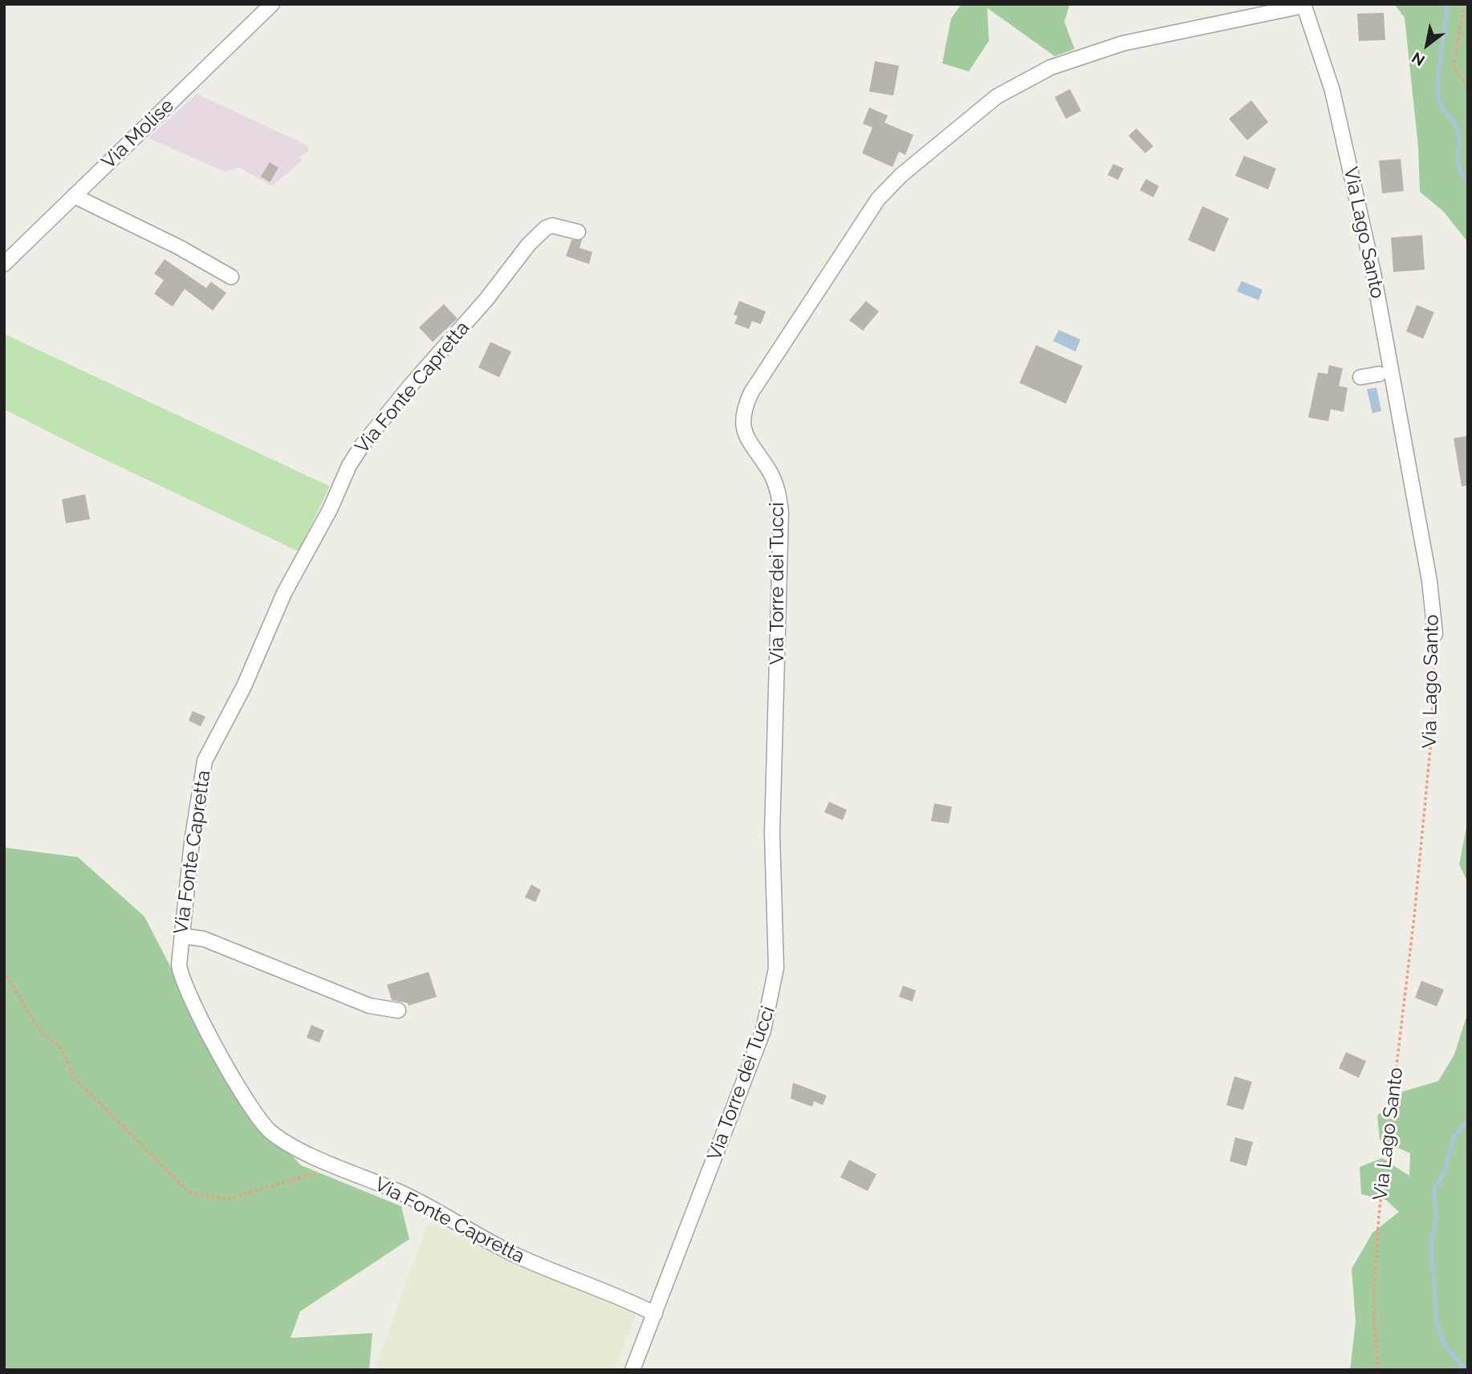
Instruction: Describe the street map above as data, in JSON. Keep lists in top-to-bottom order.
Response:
{
  "streets": {
    "street": [
      "Via Molise",
      "Via Lago Santo",
      "Via Fonte Capretta",
      "Via Torre dei Tucci"
    ]
  },
  "crossings": [
    ["Via Lago Santo", "Via Torre dei Tucci"],
    ["Via Fonte Capretta", "Via Torre dei Tucci"]
  ],
  "north": "bottom left"
}
